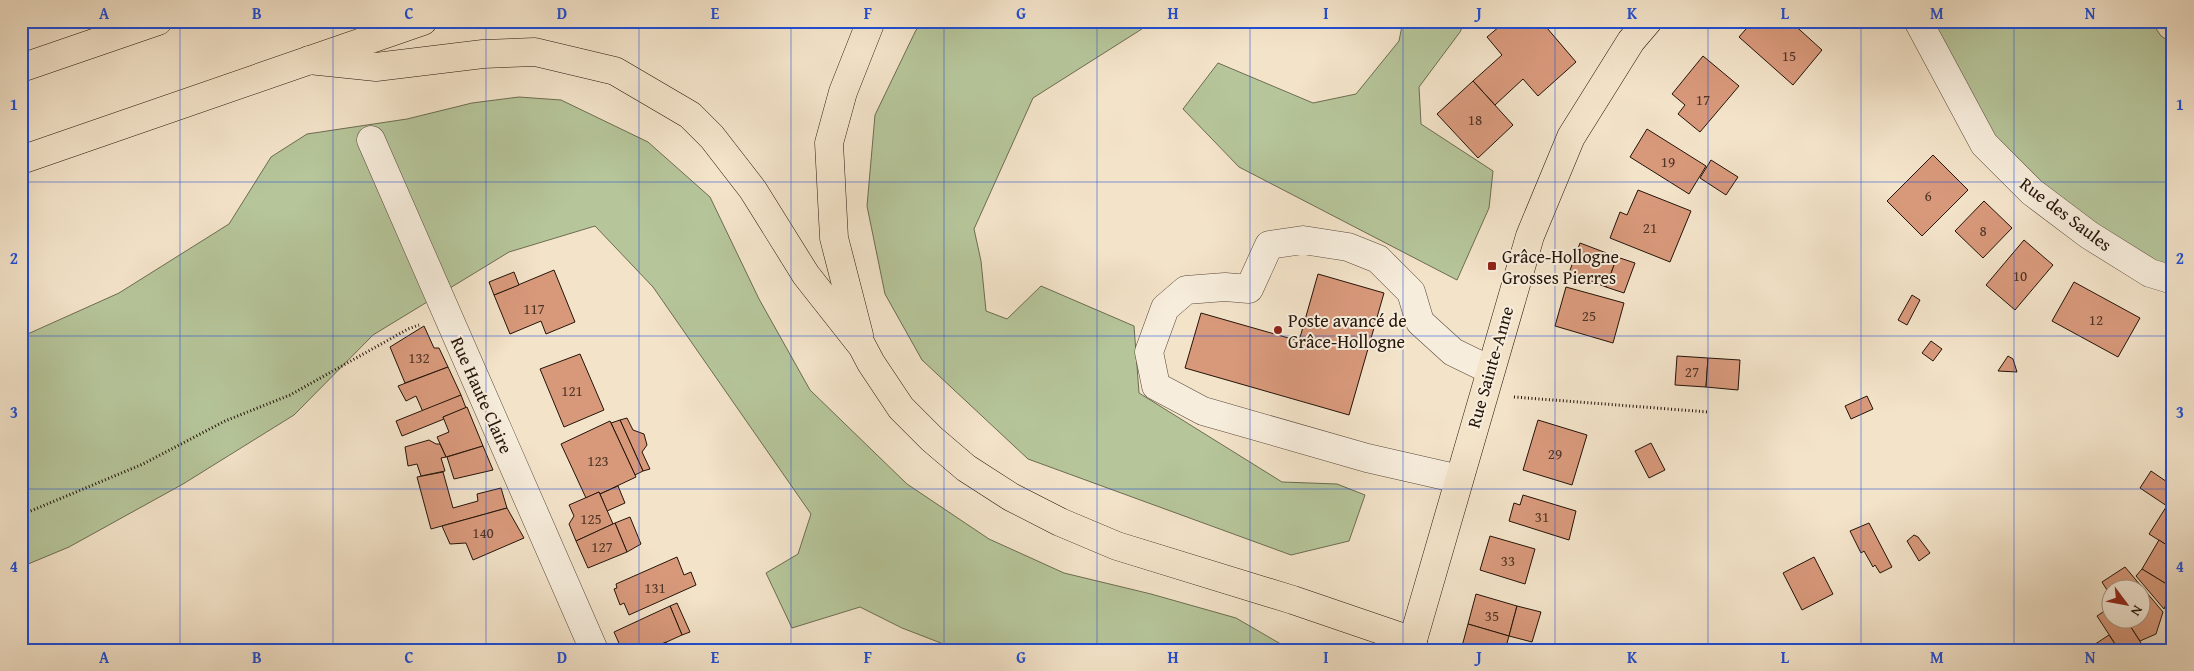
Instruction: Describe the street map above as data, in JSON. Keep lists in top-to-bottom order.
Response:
{
  "streets": {
    "main road": ["Rue Sainte-Anne"],
    "street": ["Rue des Saules", "Rue Haute Claire"]
  },
  "places": {
    "transit": ["Grâce-Hollogne Grosses Pierres"],
    "other": ["Poste avancé de Grâce-Hollogne"]
  },
  "house_numbers": [
    "15",
    "17",
    "18",
    "19",
    "6",
    "21",
    "8",
    "10",
    "117",
    "25",
    "12",
    "132",
    "27",
    "121",
    "29",
    "123",
    "31",
    "125",
    "140",
    "127",
    "33",
    "131",
    "35"
  ],
  "north": "bottom right",
  "grid": {
    "columns": [
      "A",
      "B",
      "C",
      "D",
      "E",
      "F",
      "G",
      "H",
      "I",
      "J",
      "K",
      "L",
      "M",
      "N"
    ],
    "rows": [
      "1",
      "2",
      "3",
      "4"
    ]
  }
}
